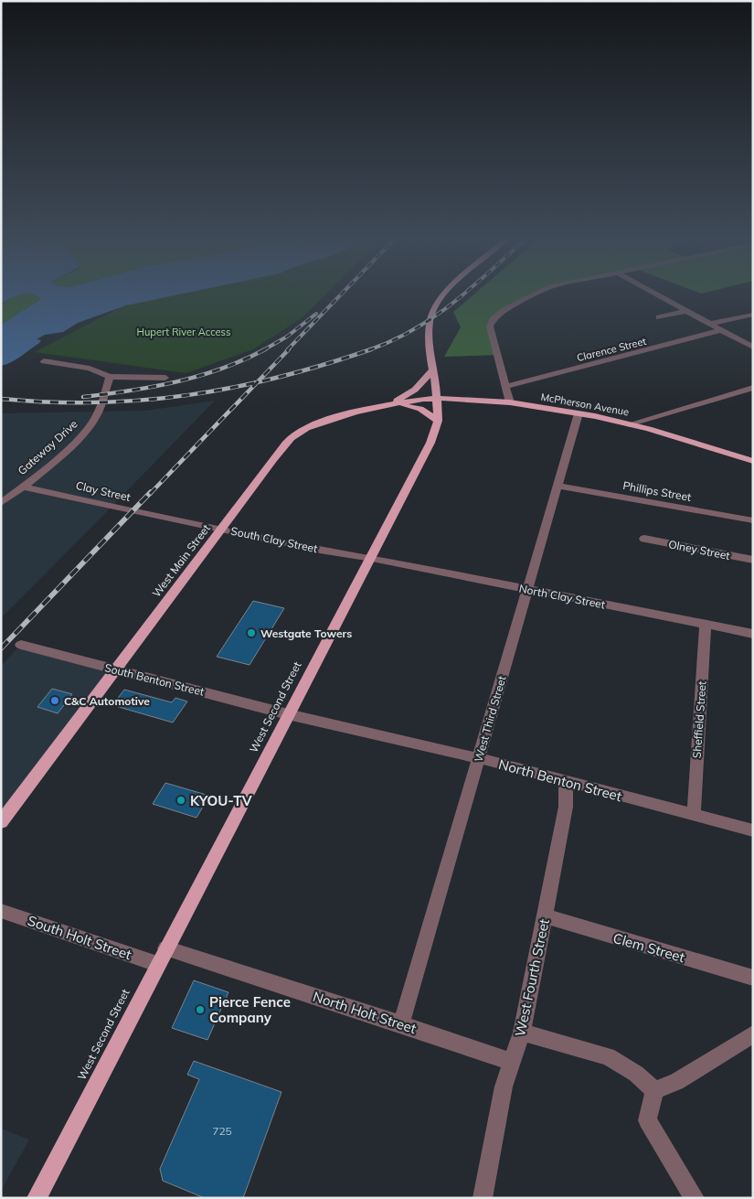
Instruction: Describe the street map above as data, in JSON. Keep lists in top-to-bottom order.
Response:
{
  "streets": {
    "main road": ["McPherson Avenue", "West Main Street", "West Second Street"],
    "street": [
      "Clarence Street",
      "Gateway Drive",
      "Clay Street",
      "Phillips Street",
      "South Clay Street",
      "Olney Street",
      "North Clay Street",
      "South Benton Street",
      "West Third Street",
      "Sheffield Street",
      "North Benton Street",
      "South Holt Street",
      "Clem Street",
      "West Fourth Street",
      "North Holt Street"
    ]
  },
  "crossings": [
    ["McPherson Avenue", "West Main Street"],
    ["McPherson Avenue", "West Second Street"],
    ["McPherson Avenue", "West Third Street"],
    ["Gateway Drive", "Clay Street"],
    ["Clay Street", "South Clay Street"],
    ["Phillips Street", "West Third Street"],
    ["South Clay Street", "West Main Street"],
    ["South Clay Street", "North Clay Street"],
    ["South Clay Street", "West Second Street"],
    ["West Main Street", "South Benton Street"],
    ["West Main Street", "West Second Street"],
    ["North Clay Street", "West Second Street"],
    ["North Clay Street", "West Third Street"],
    ["North Clay Street", "Sheffield Street"],
    ["South Benton Street", "West Second Street"],
    ["South Benton Street", "North Benton Street"],
    ["West Second Street", "North Benton Street"],
    ["West Second Street", "South Holt Street"],
    ["West Second Street", "North Holt Street"],
    ["West Third Street", "North Benton Street"],
    ["West Third Street", "North Holt Street"],
    ["Sheffield Street", "North Benton Street"],
    ["North Benton Street", "West Fourth Street"],
    ["South Holt Street", "North Holt Street"],
    ["Clem Street", "West Fourth Street"],
    ["West Fourth Street", "North Holt Street"]
  ],
  "parks": ["Hupert River Access"],
  "places": [
    "Westgate Towers",
    "C&C Automotive",
    "KYOU-TV",
    "Pierce Fence Company"
  ],
  "house_numbers": ["725"]
}
